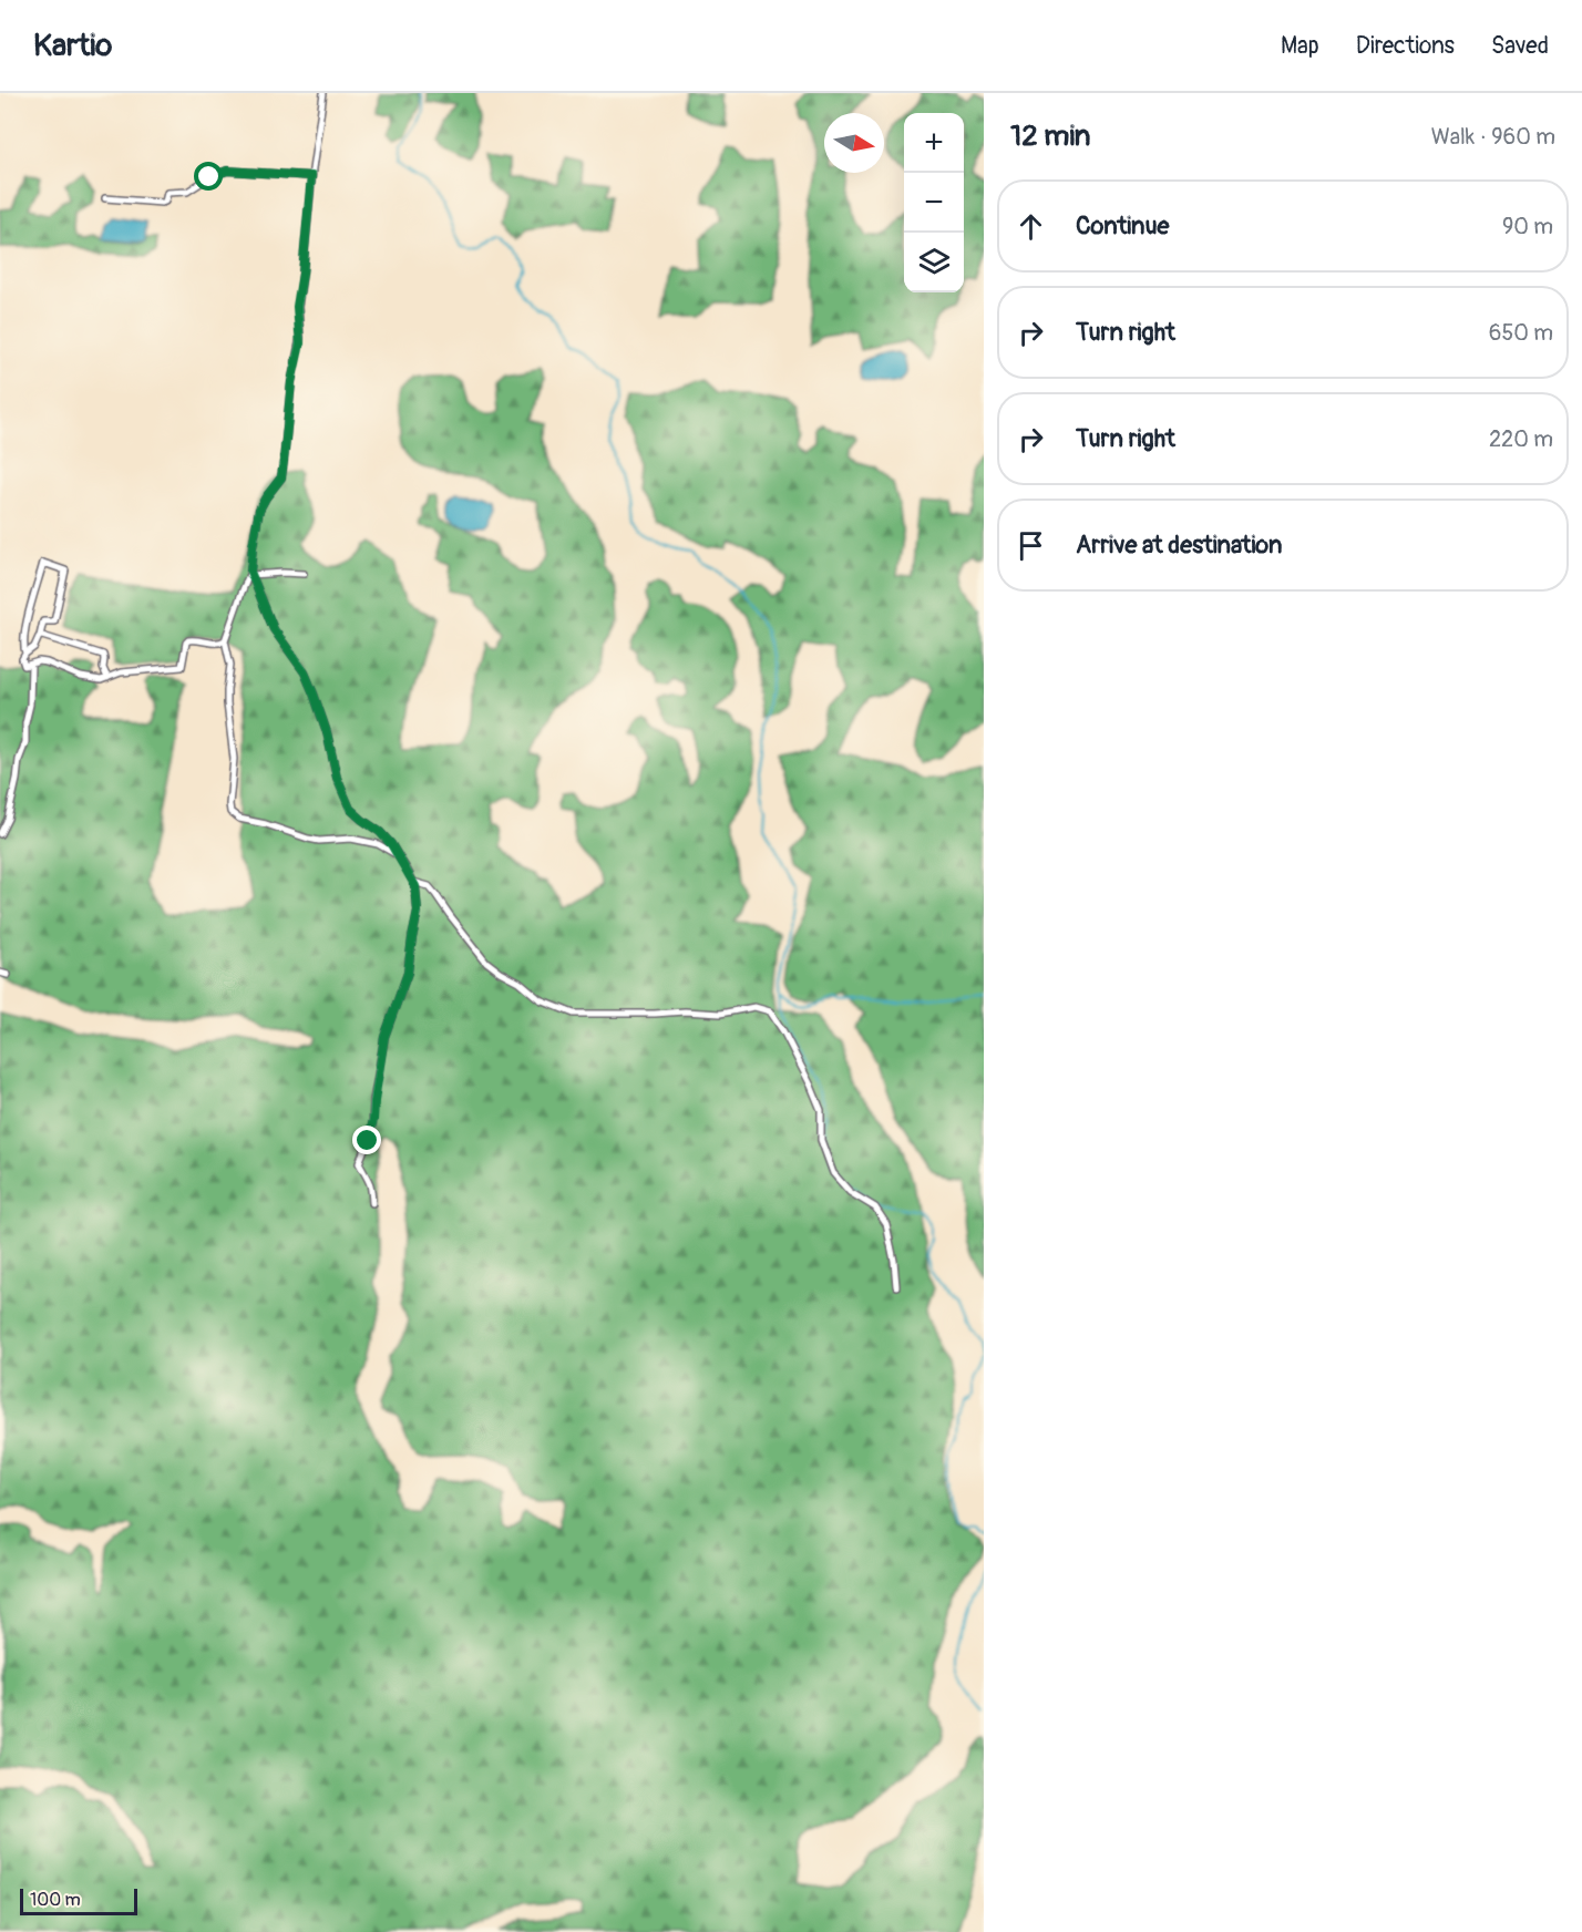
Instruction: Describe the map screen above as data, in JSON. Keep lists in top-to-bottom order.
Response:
{
  "scale_bar": "100 m",
  "north": "right",
  "page": {
    "header": "Kartio",
    "nav": ["Map", "Directions", "Saved"],
    "heading": ["12 min", "Walk · 960 m"],
    "map_buttons": ["+", "−"],
    "list": [
      ["Continue", "90 m"],
      ["Turn right", "650 m"],
      ["Turn right", "220 m"],
      "Arrive at destination"
    ],
    "scale": "100 m"
  }
}
